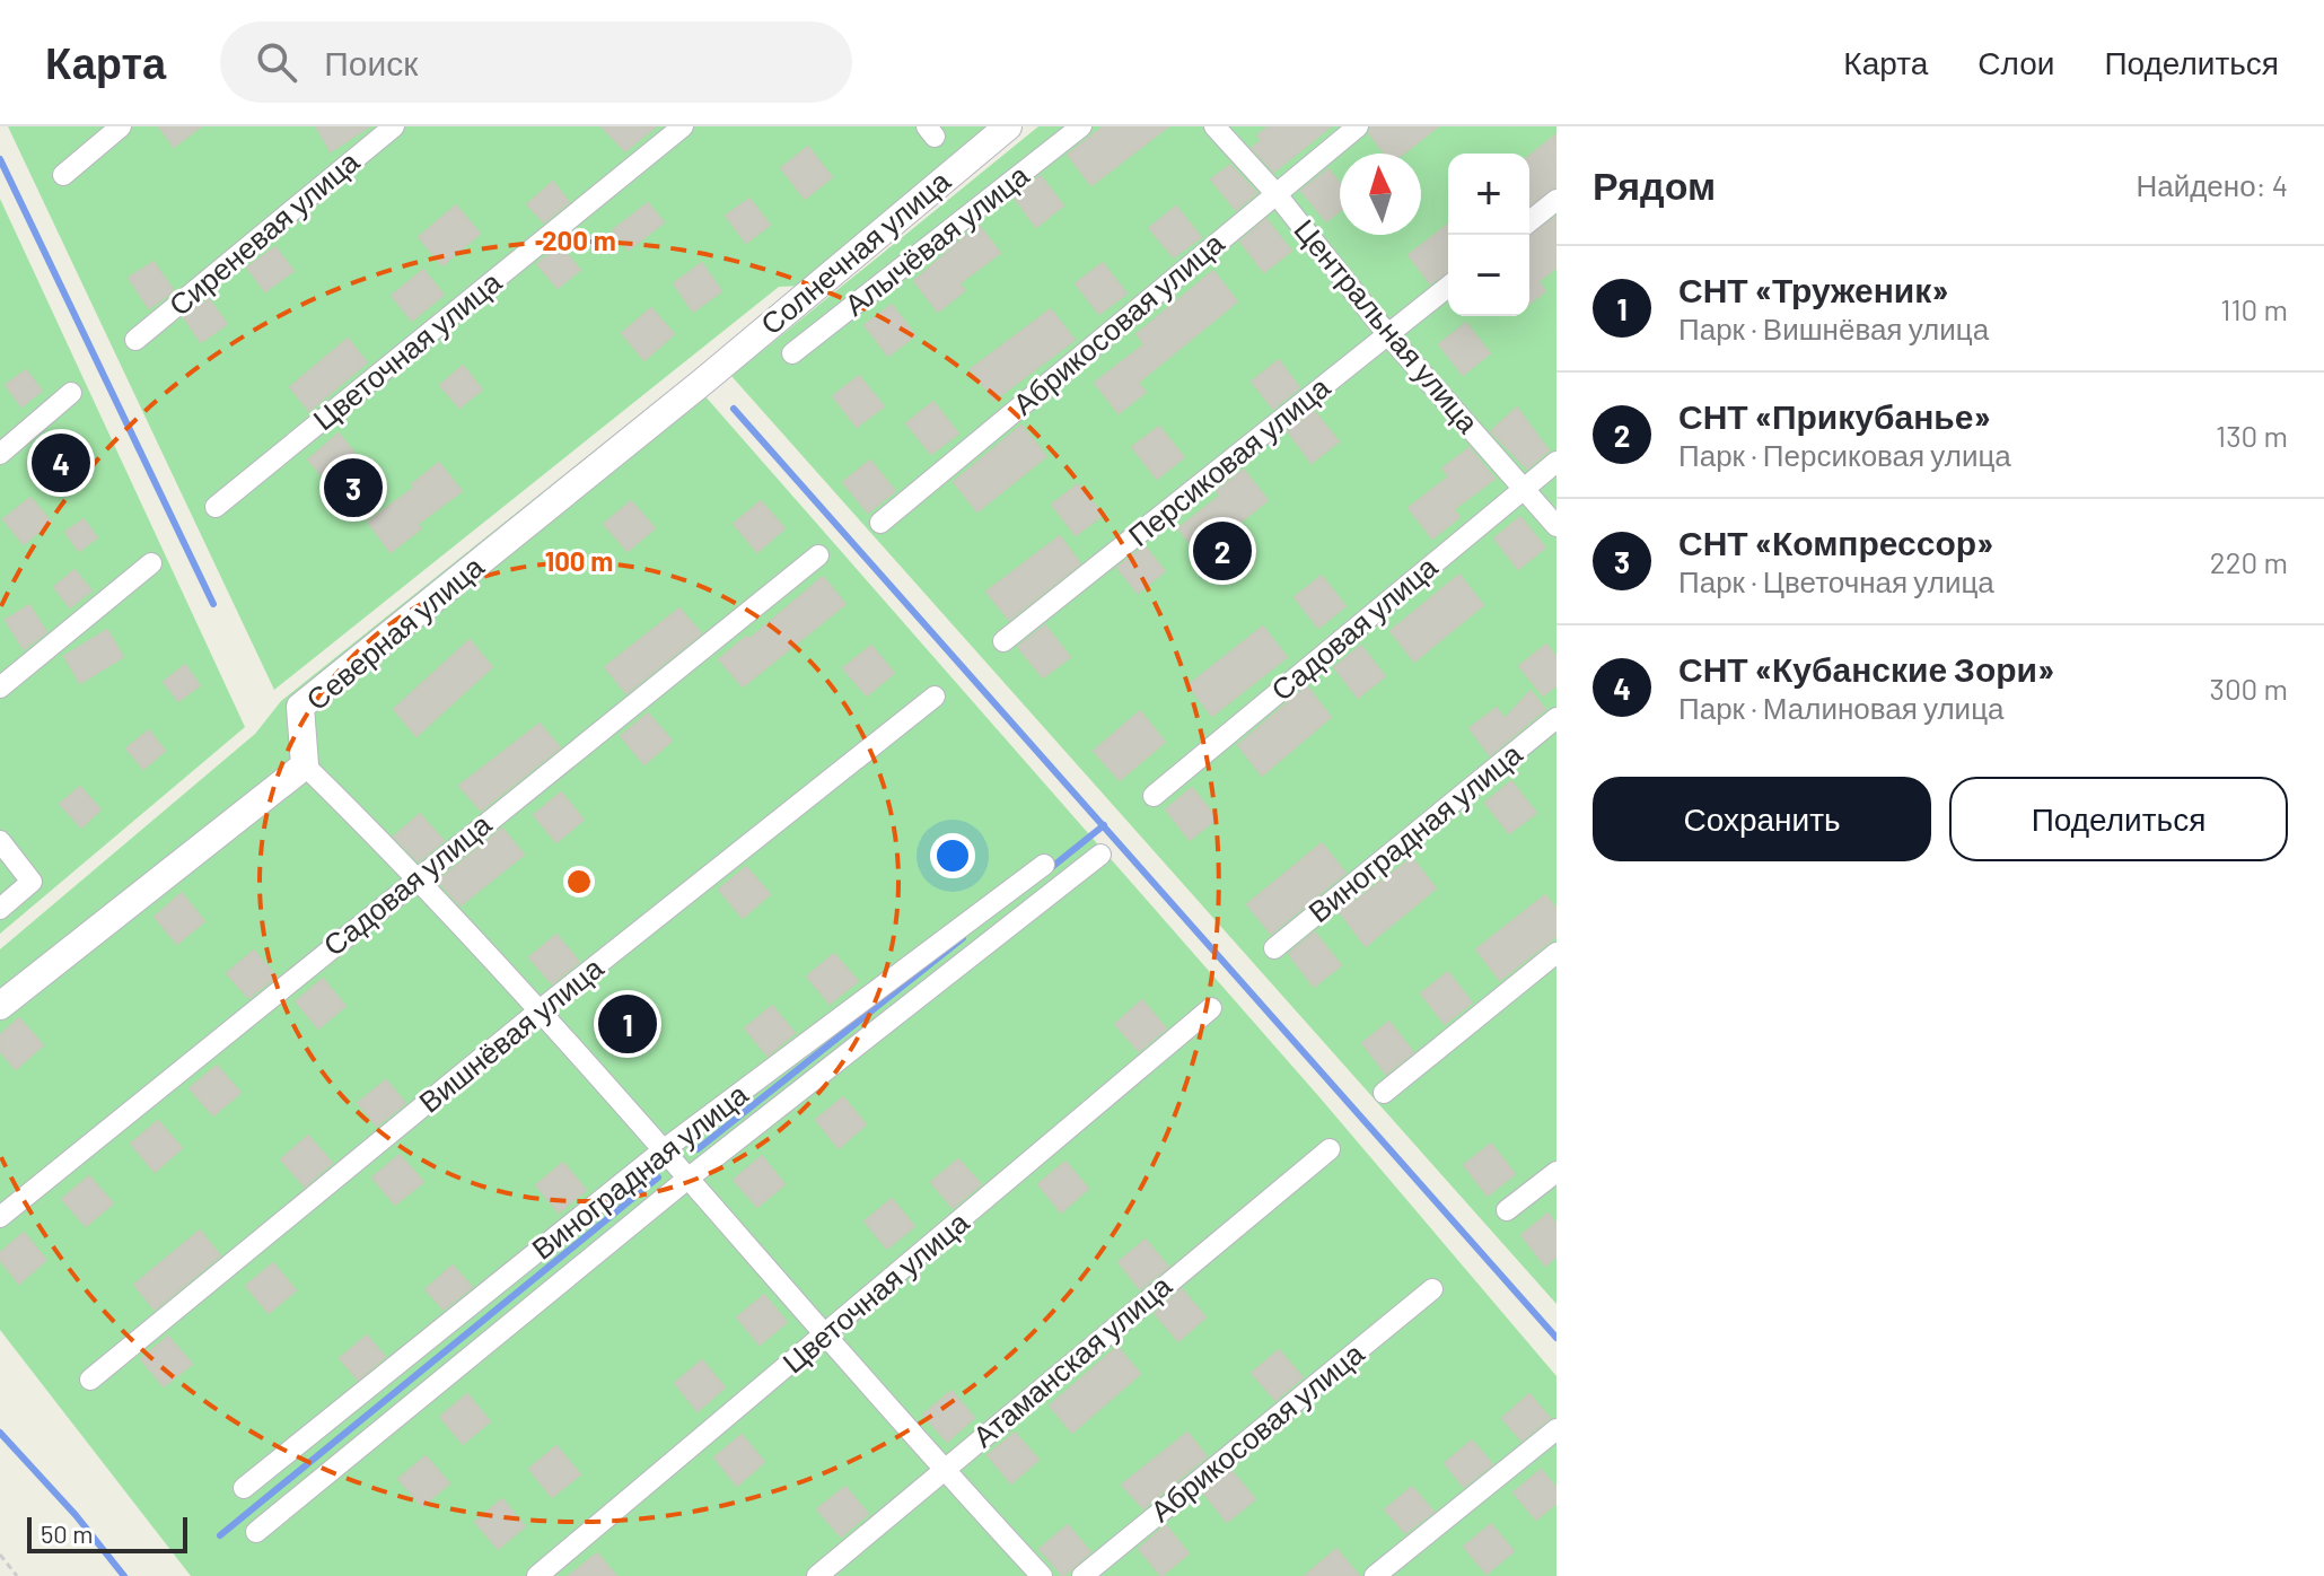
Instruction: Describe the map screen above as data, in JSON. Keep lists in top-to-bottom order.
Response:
{
  "streets": {
    "street": [
      "Сиреневая улица",
      "Алычёвая улица",
      "Солнечная улица",
      "Абрикосовая улица",
      "Центральная улица",
      "Цветочная улица",
      "Персиковая улица",
      "Садовая улица",
      "Северная улица",
      "Виноградная улица",
      "Вишнёвая улица",
      "Атаманская улица"
    ]
  },
  "crossings": [
    ["Солнечная улица", "Северная улица"],
    ["Абрикосовая улица", "Центральная улица"],
    ["Центральная улица", "Персиковая улица"],
    ["Центральная улица", "Садовая улица"]
  ],
  "scale_bar": "50 m",
  "north": "top",
  "page": {
    "header": "Карта",
    "search": "Поиск",
    "nav": ["Карта", "Слои", "Поделиться"],
    "heading": ["Рядом", "Найдено: 4"],
    "map_buttons": ["+", "−"],
    "list": [
      {
        "mark": "1",
        "name": "СНТ «Труженик»",
        "note": "Парк · Вишнёвая улица",
        "value": "110 m"
      },
      {
        "mark": "2",
        "name": "СНТ «Прикубанье»",
        "note": "Парк · Персиковая улица",
        "value": "130 m"
      },
      {
        "mark": "3",
        "name": "СНТ «Компрессор»",
        "note": "Парк · Цветочная улица",
        "value": "220 m"
      },
      {
        "mark": "4",
        "name": "СНТ «Кубанские Зори»",
        "note": "Парк · Малиновая улица",
        "value": "300 m"
      }
    ],
    "pins": [
      "4",
      "3",
      "2",
      "1"
    ],
    "buttons": ["Сохранить", "Поделиться"],
    "scale": "50 m"
  },
  "rings": ["200 m", "100 m"]
}
